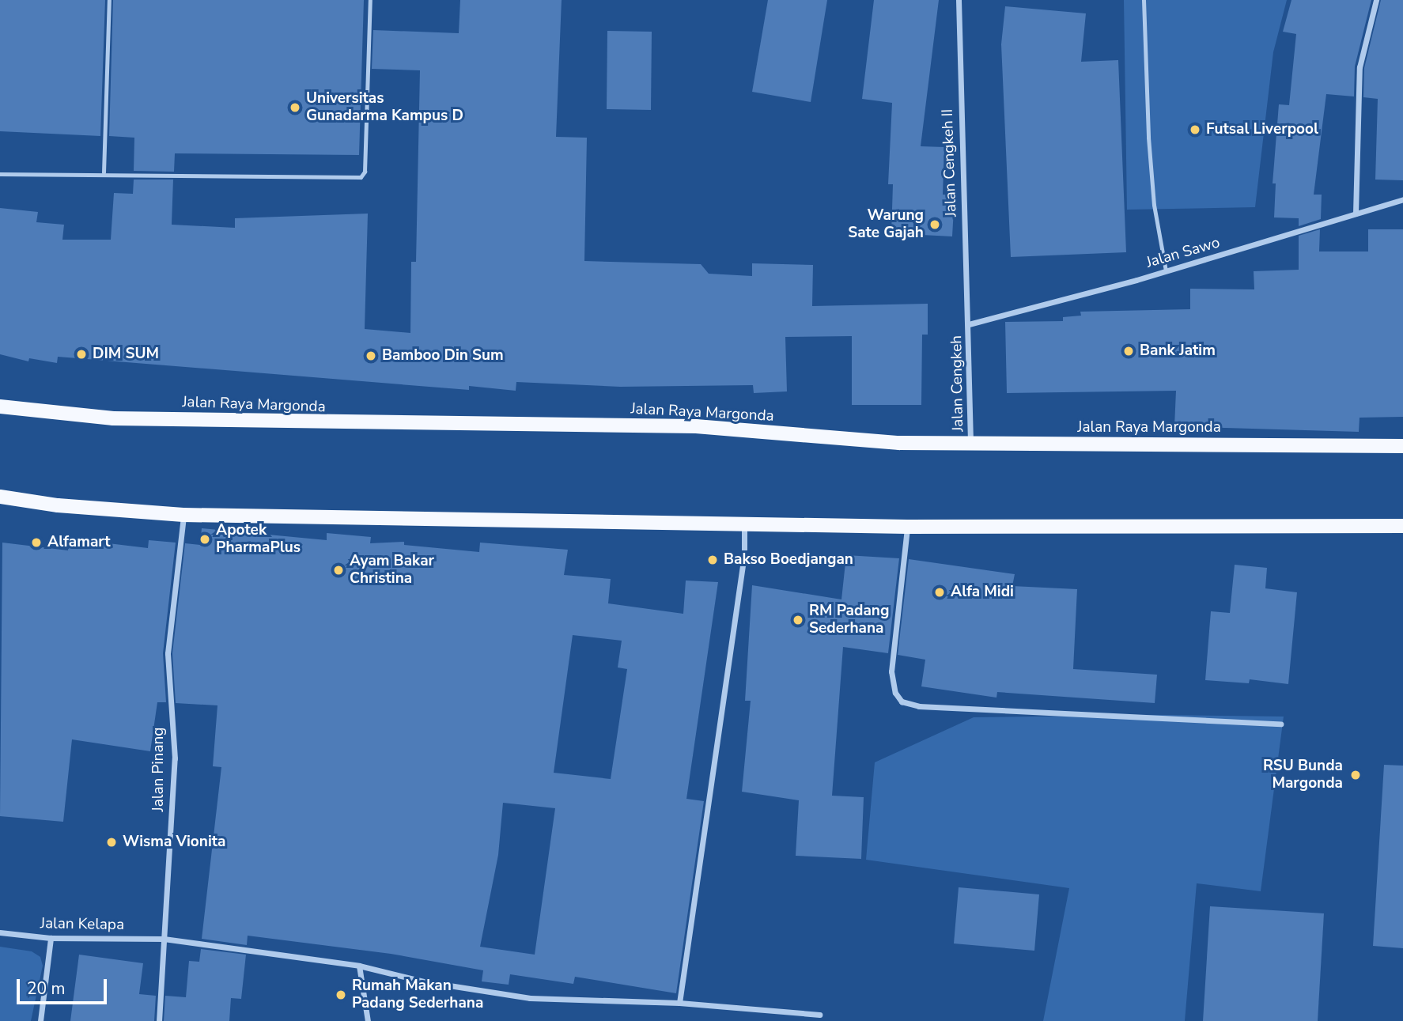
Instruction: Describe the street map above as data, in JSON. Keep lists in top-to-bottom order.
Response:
{
  "streets": {
    "main road": ["Jalan Raya Margonda"],
    "street": [
      "Jalan Cengkeh II",
      "Jalan Sawo",
      "Jalan Cengkeh",
      "Jalan Pinang",
      "Jalan Kelapa"
    ]
  },
  "crossings": [
    ["Jalan Cengkeh II", "Jalan Sawo"],
    ["Jalan Cengkeh II", "Jalan Cengkeh"],
    ["Jalan Sawo", "Jalan Cengkeh"],
    ["Jalan Cengkeh", "Jalan Raya Margonda"],
    ["Jalan Pinang", "Jalan Kelapa"]
  ],
  "places": [
    "Universitas Gunadarma Kampus D",
    "Futsal Liverpool",
    "Warung Sate Gajah",
    "Bank Jatim",
    "DIM SUM",
    "Bamboo Din Sum",
    "Apotek PharmaPlus",
    "Alfamart",
    "Bakso Boedjangan",
    "Ayam Bakar Christina",
    "Alfa Midi",
    "RM Padang Sederhana",
    "RSU Bunda Margonda",
    "Wisma Vionita",
    "Rumah Makan Padang Sederhana"
  ],
  "scale_bar": "20 m"
}
